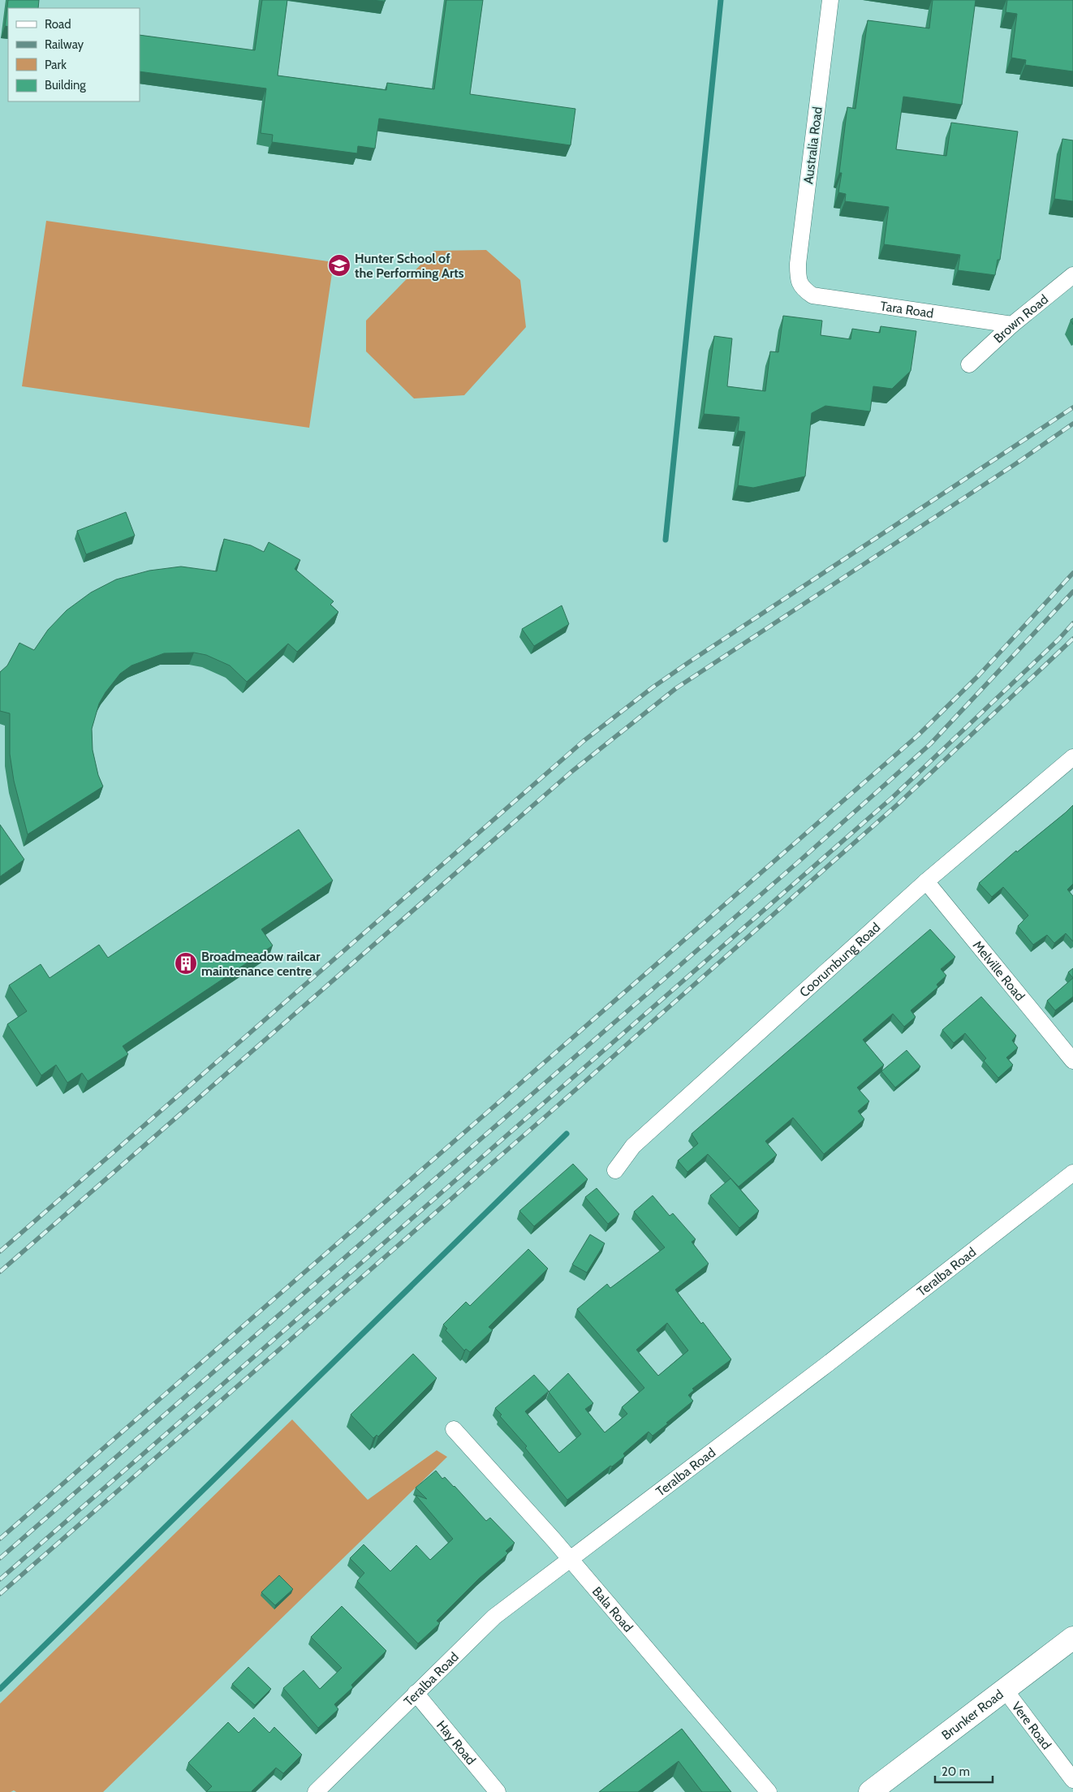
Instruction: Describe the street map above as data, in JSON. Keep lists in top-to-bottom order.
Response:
{
  "streets": {
    "main road": ["Brunker Road"],
    "street": [
      "Australia Road",
      "Tara Road",
      "Brown Road",
      "Coorumbung Road",
      "Melville Road",
      "Teralba Road",
      "Bala Road",
      "Vere Road",
      "Hay Road"
    ]
  },
  "crossings": [
    ["Australia Road", "Tara Road"],
    ["Tara Road", "Brown Road"],
    ["Coorumbung Road", "Melville Road"],
    ["Teralba Road", "Bala Road"],
    ["Teralba Road", "Hay Road"],
    ["Brunker Road", "Vere Road"]
  ],
  "places": {
    "school or university": ["Hunter School of the Performing Arts"],
    "building": ["Broadmeadow railcar maintenance centre"]
  },
  "legend": [
    "Road",
    "Railway",
    "Park",
    "Building"
  ],
  "scale_bar": "20 m"
}
